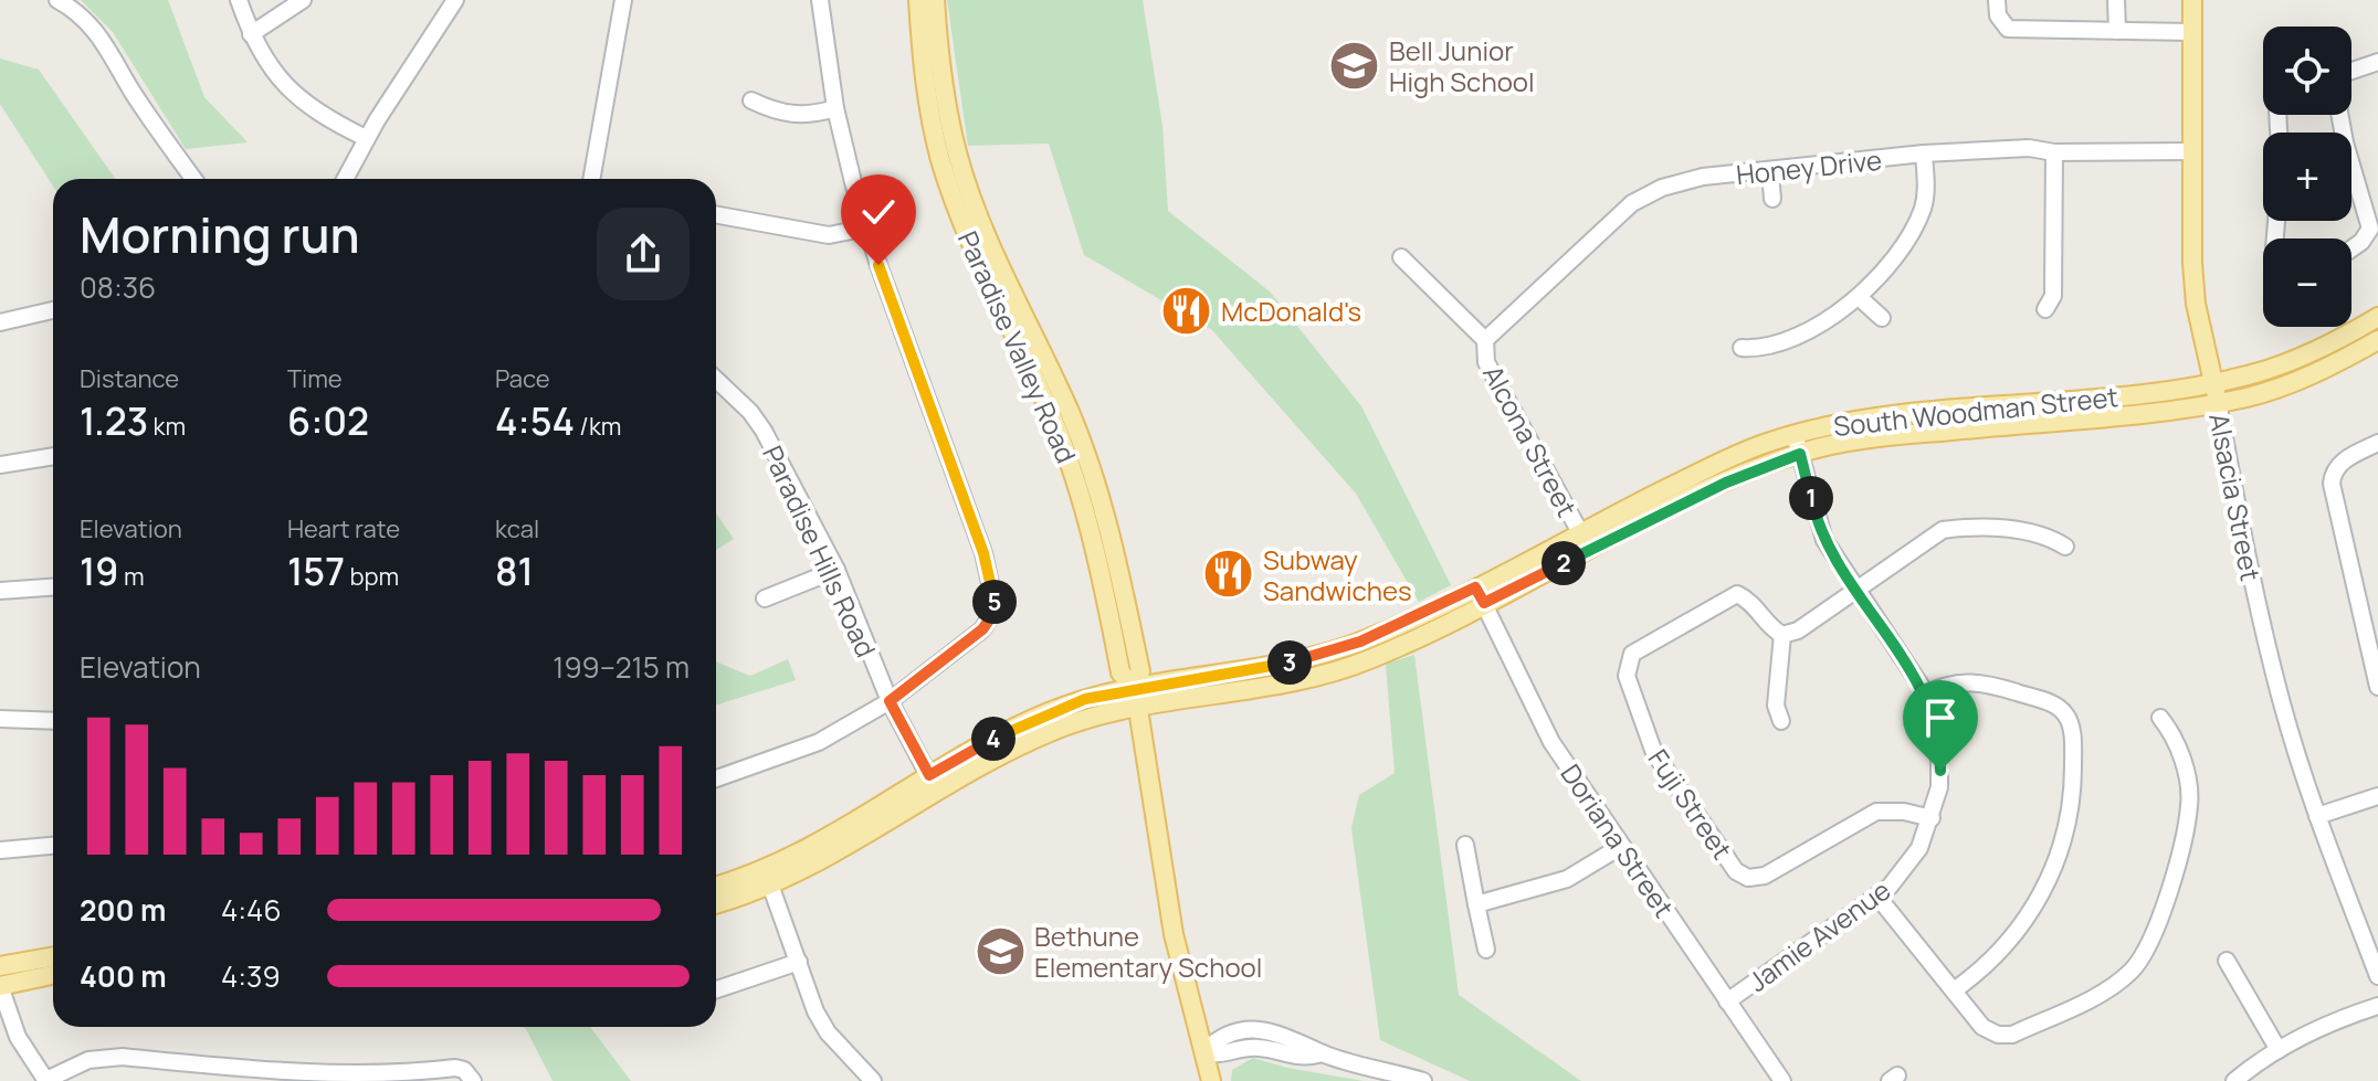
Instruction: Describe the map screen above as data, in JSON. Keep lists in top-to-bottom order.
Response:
{
  "streets": {
    "main road": ["Paradise Valley Road", "South Woodman Street", "Alsacia Street"],
    "street": [
      "Honey Drive",
      "Alcona Street",
      "Paradise Hills Road",
      "Fuji Street",
      "Doriana Street",
      "Jamie Avenue"
    ]
  },
  "crossings": [
    ["Honey Drive", "Alcona Street"],
    ["Honey Drive", "Alsacia Street"],
    ["Paradise Valley Road", "South Woodman Street"],
    ["South Woodman Street", "Alcona Street"],
    ["South Woodman Street", "Alsacia Street"],
    ["South Woodman Street", "Paradise Hills Road"],
    ["South Woodman Street", "Doriana Street"],
    ["South Woodman Street", "Jamie Avenue"],
    ["Fuji Street", "Jamie Avenue"],
    ["Doriana Street", "Jamie Avenue"]
  ],
  "places": {
    "school or university": ["Bell Junior High School", "Bethune Elementary School"],
    "restaurant": ["McDonald's", "Subway Sandwiches"]
  },
  "page": {
    "map_buttons": ["+", "−"],
    "heading": ["Morning run", "08:36"],
    "stats": [
      ["Distance", "1.23 km"],
      ["Time", "6:02"],
      ["Pace", "4:54 /km"],
      ["Elevation", "19 m"],
      ["Heart rate", "157 bpm"],
      ["kcal", "81"]
    ],
    "pins": [
      "1",
      "2",
      "5",
      "3",
      "4"
    ],
    "chart": ["Elevation", "199–215 m"],
    "list": [
      {
        "name": "200 m",
        "note": "4:46"
      },
      {
        "name": "400 m",
        "note": "4:39"
      }
    ]
  }
}
